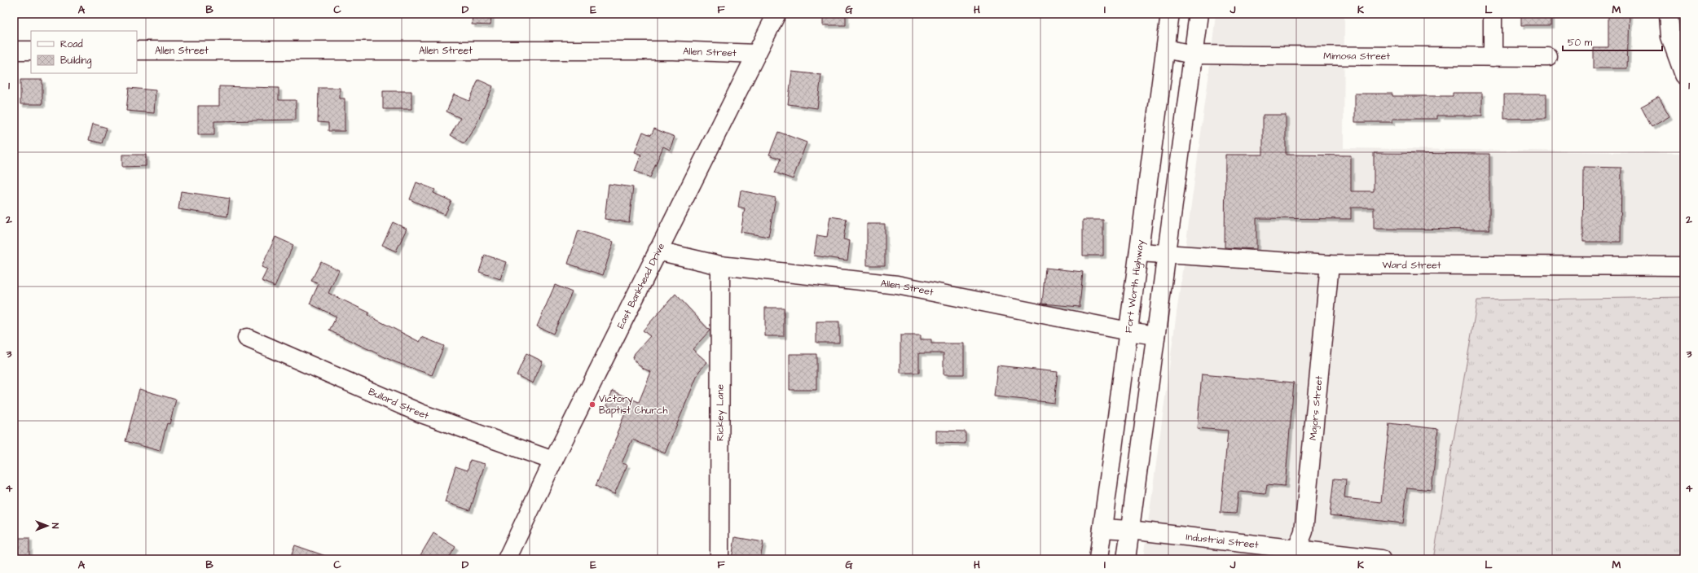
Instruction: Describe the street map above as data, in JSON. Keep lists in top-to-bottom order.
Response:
{
  "streets": {
    "street": [
      "Allen Street",
      "Mimosa Street",
      "Ward Street",
      "East Bankhead Drive",
      "Fort Worth Highway",
      "Bullard Street",
      "Majors Street",
      "Rickey Lane",
      "Industrial Street"
    ]
  },
  "crossings": [
    ["Allen Street", "East Bankhead Drive"],
    ["Allen Street", "Fort Worth Highway"],
    ["Allen Street", "Rickey Lane"],
    ["Mimosa Street", "Fort Worth Highway"],
    ["Ward Street", "Fort Worth Highway"],
    ["Ward Street", "Majors Street"],
    ["East Bankhead Drive", "Bullard Street"],
    ["Fort Worth Highway", "Industrial Street"],
    ["Majors Street", "Industrial Street"]
  ],
  "places": ["Victory Baptist Church"],
  "legend": ["Road", "Building"],
  "scale_bar": "50 m",
  "north": "right",
  "grid": {
    "columns": [
      "A",
      "B",
      "C",
      "D",
      "E",
      "F",
      "G",
      "H",
      "I",
      "J",
      "K",
      "L",
      "M"
    ],
    "rows": [
      "1",
      "2",
      "3",
      "4"
    ]
  }
}
